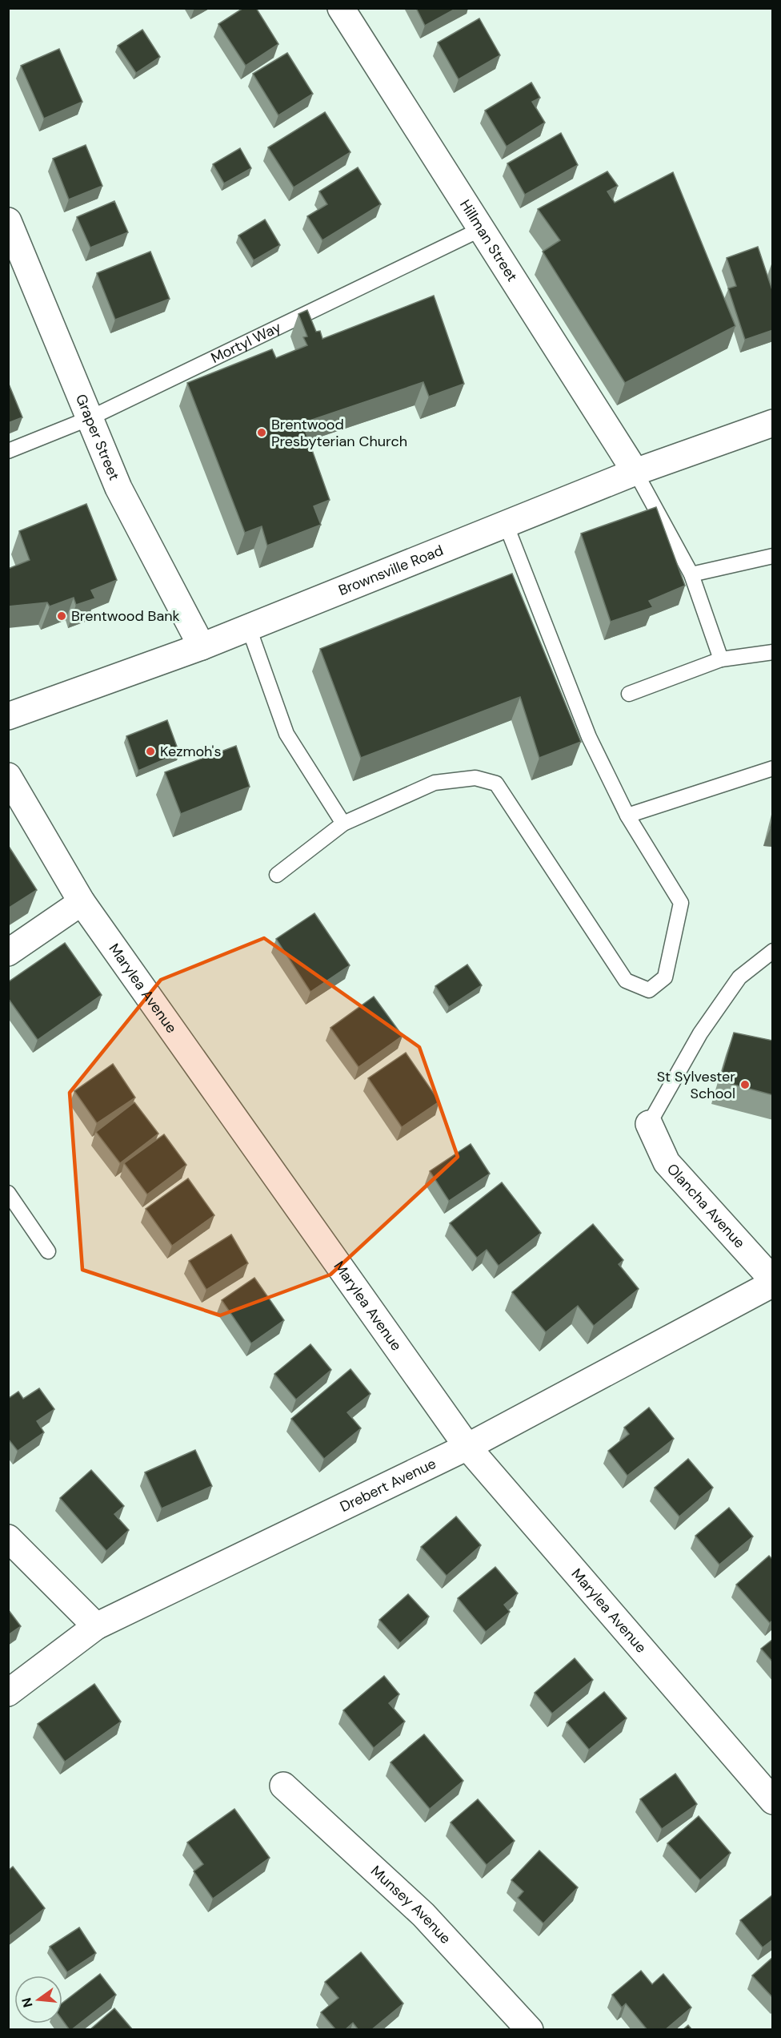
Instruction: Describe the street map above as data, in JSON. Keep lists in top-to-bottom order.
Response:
{
  "streets": {
    "street": [
      "Hillman Street",
      "Graper Street",
      "Brownsville Road",
      "Marylea Avenue",
      "Olancha Avenue",
      "Drebert Avenue",
      "Munsey Avenue"
    ],
    "lane": ["Mortyl Way"]
  },
  "crossings": [
    ["Hillman Street", "Mortyl Way"],
    ["Hillman Street", "Brownsville Road"],
    ["Mortyl Way", "Graper Street"],
    ["Graper Street", "Brownsville Road"],
    ["Marylea Avenue", "Drebert Avenue"],
    ["Olancha Avenue", "Drebert Avenue"]
  ],
  "places": [
    "Brentwood Presbyterian Church",
    "Brentwood Bank",
    "Kezmoh's",
    "St Sylvester School"
  ],
  "north": "left"
}
